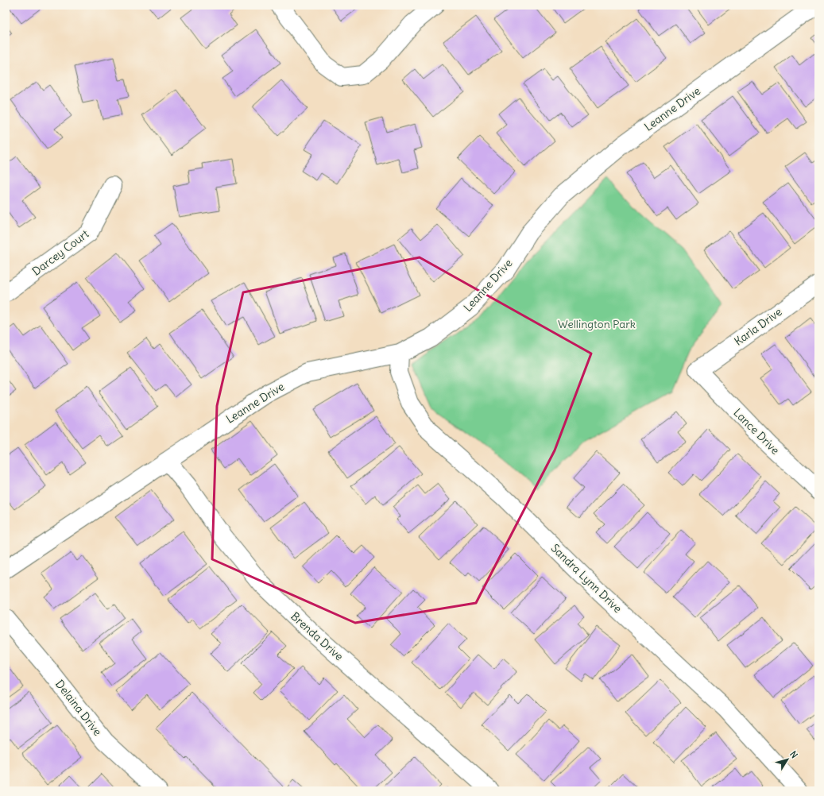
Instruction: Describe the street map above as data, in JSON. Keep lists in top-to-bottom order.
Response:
{
  "streets": {
    "street": [
      "Leanne Drive",
      "Darcey Court",
      "Karla Drive",
      "Lance Drive",
      "Sandra Lynn Drive",
      "Brenda Drive",
      "Delaina Drive"
    ]
  },
  "crossings": [
    ["Leanne Drive", "Sandra Lynn Drive"],
    ["Leanne Drive", "Brenda Drive"],
    ["Karla Drive", "Lance Drive"]
  ],
  "parks": ["Wellington Park"],
  "north": "top right"
}
